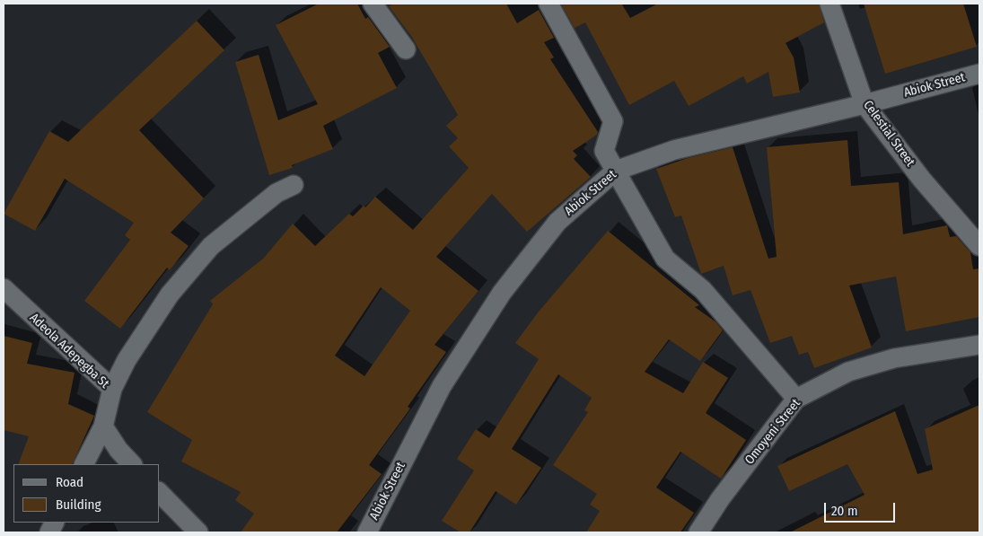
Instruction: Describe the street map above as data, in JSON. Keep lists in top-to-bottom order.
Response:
{
  "streets": {
    "street": [
      "Abiok Street",
      "Celestial Street",
      "Adeola Adepegba St",
      "Omoyeni Street"
    ]
  },
  "crossings": [
    ["Abiok Street", "Celestial Street"]
  ],
  "legend": ["Road", "Building"],
  "scale_bar": "20 m"
}
